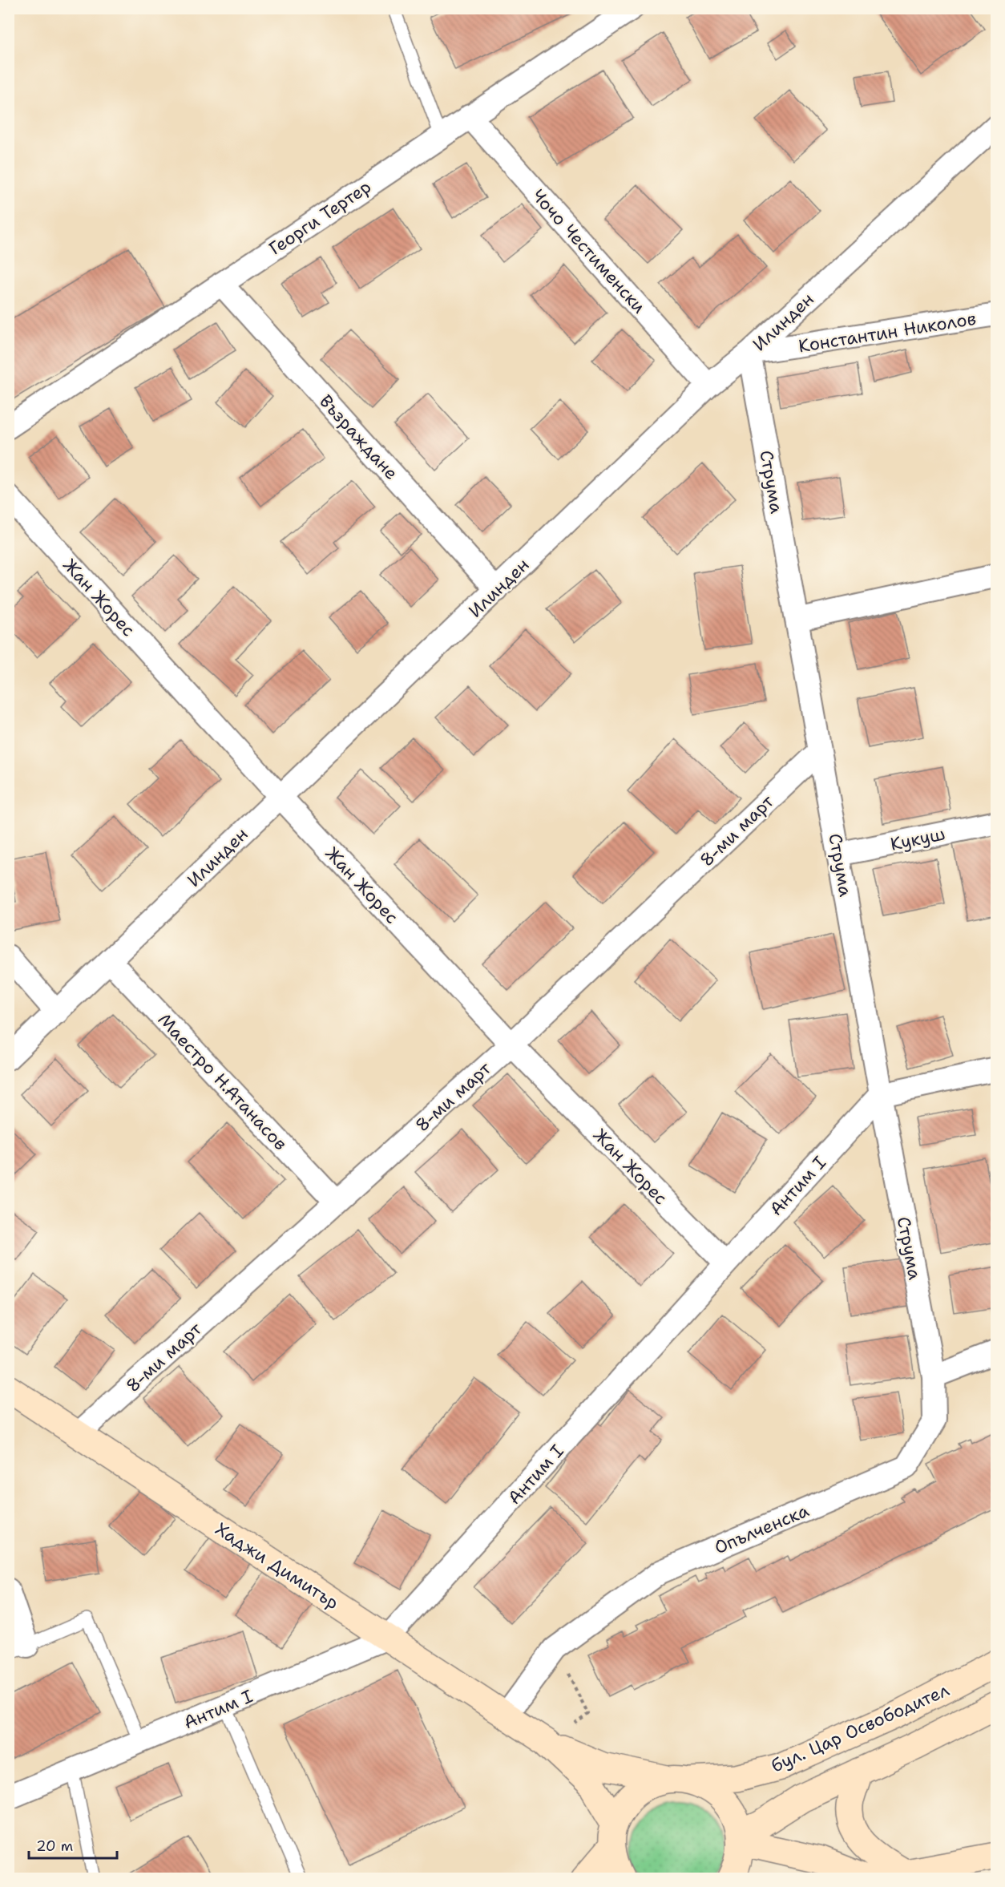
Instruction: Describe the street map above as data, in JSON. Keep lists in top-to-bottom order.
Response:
{
  "streets": {
    "main road": ["Хаджи Димитър", "бул. Цар Освободител"],
    "street": [
      "Георги Тертер",
      "Чочо Честименски",
      "Илинден",
      "Константин Николов",
      "Възраждане",
      "Струма",
      "Жан Жорес",
      "8-ми март",
      "Кукуш",
      "Маестро Н.Атанасов",
      "Антим I",
      "Опълченска"
    ]
  },
  "crossings": [
    ["Георги Тертер", "Чочо Честименски"],
    ["Георги Тертер", "Възраждане"],
    ["Чочо Честименски", "Илинден"],
    ["Илинден", "Константин Николов"],
    ["Илинден", "Възраждане"],
    ["Илинден", "Струма"],
    ["Илинден", "Жан Жорес"],
    ["Илинден", "Маестро Н.Атанасов"],
    ["Константин Николов", "Струма"],
    ["Струма", "8-ми март"],
    ["Струма", "Кукуш"],
    ["Струма", "Антим I"],
    ["Струма", "Опълченска"],
    ["Жан Жорес", "8-ми март"],
    ["Жан Жорес", "Антим I"],
    ["8-ми март", "Маестро Н.Атанасов"],
    ["8-ми март", "Хаджи Димитър"],
    ["Антим I", "Хаджи Димитър"],
    ["Опълченска", "Хаджи Димитър"]
  ],
  "scale_bar": "20 m"
}
